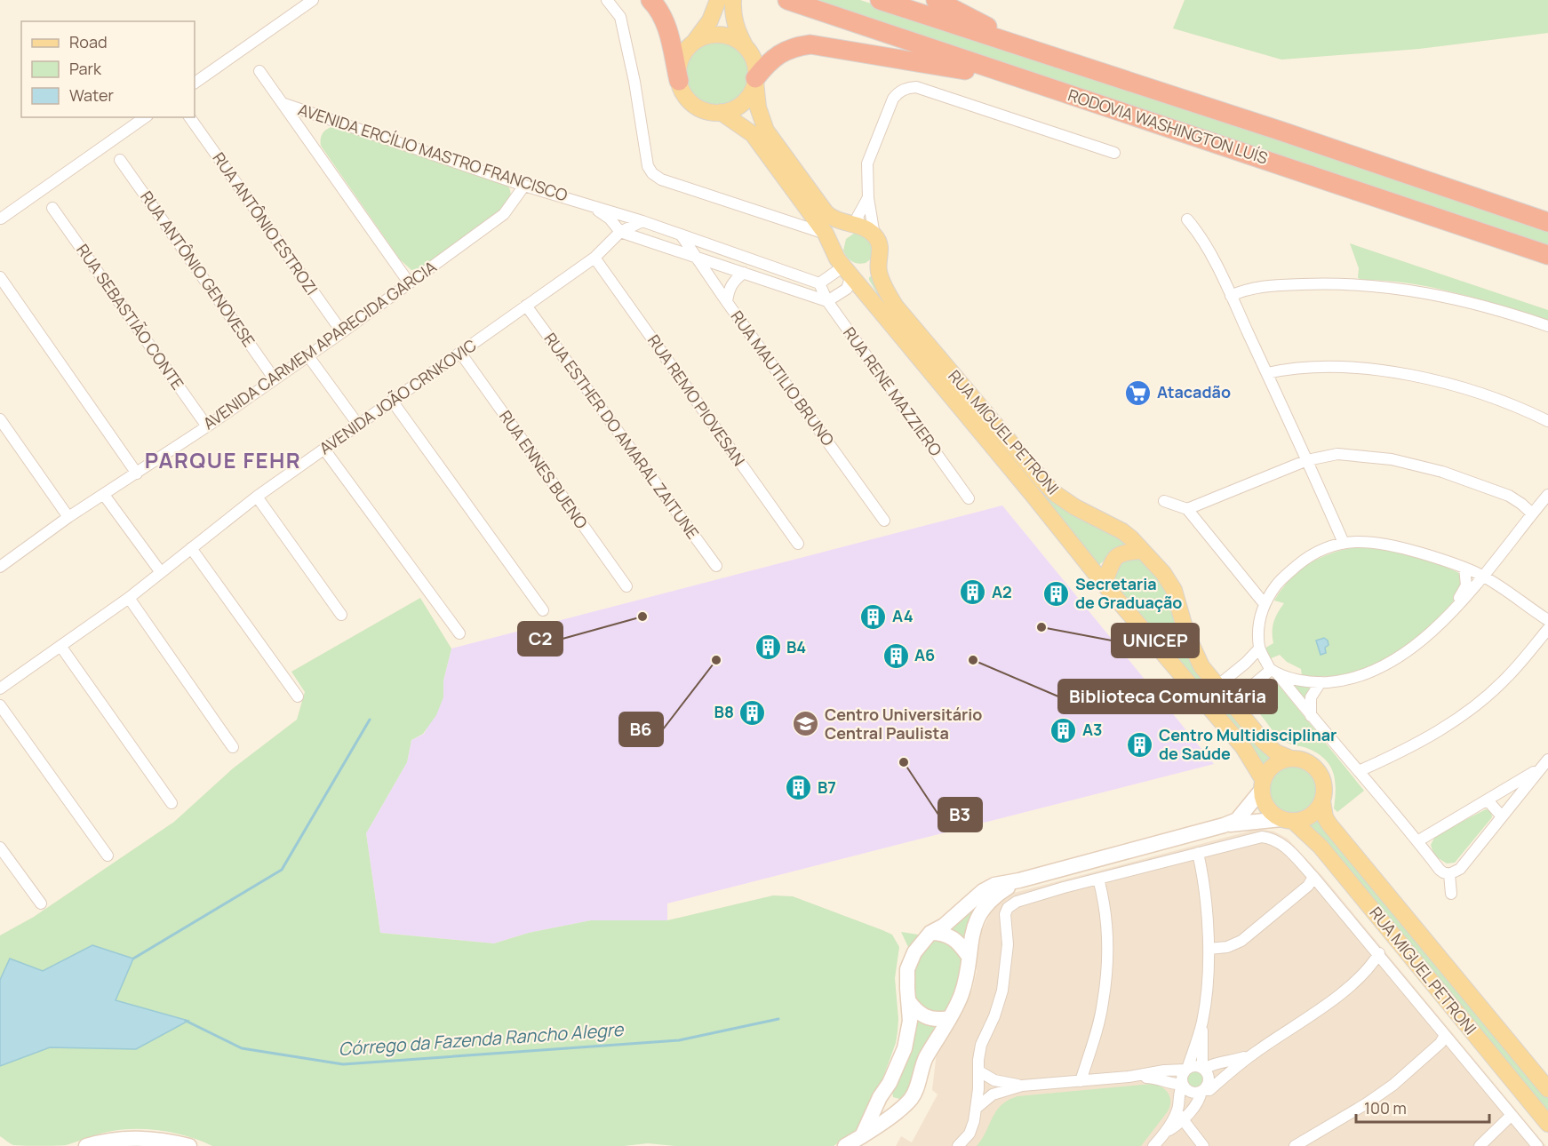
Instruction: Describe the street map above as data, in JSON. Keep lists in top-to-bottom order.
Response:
{
  "streets": {
    "highway": ["RODOVIA WASHINGTON LUÍS"],
    "main road": ["RUA MIGUEL PETRONI"],
    "street": [
      "AVENIDA ERCÍLIO MASTRO FRANCISCO",
      "RUA ANTÔNIO ESTROZI",
      "RUA ANTÔNIO GENOVESE",
      "RUA SEBASTIÃO CONTE",
      "AVENIDA CARMEM APARECIDA GARCIA",
      "RUA MAUTILIO BRUNO",
      "RUA RENE MAZZIERO",
      "AVENIDA JOÃO CRNKOVIC",
      "RUA REMO PIOVESAN",
      "RUA ESTHER DO AMARAL ZAITUNE",
      "RUA ENNES BUENO"
    ]
  },
  "crossings": [
    ["AVENIDA ERCÍLIO MASTRO FRANCISCO", "AVENIDA CARMEM APARECIDA GARCIA"],
    ["AVENIDA ERCÍLIO MASTRO FRANCISCO", "RUA MAUTILIO BRUNO"],
    ["AVENIDA ERCÍLIO MASTRO FRANCISCO", "RUA RENE MAZZIERO"],
    ["AVENIDA ERCÍLIO MASTRO FRANCISCO", "AVENIDA JOÃO CRNKOVIC"],
    ["RUA ANTÔNIO ESTROZI", "AVENIDA CARMEM APARECIDA GARCIA"],
    ["RUA ANTÔNIO GENOVESE", "AVENIDA CARMEM APARECIDA GARCIA"],
    ["RUA SEBASTIÃO CONTE", "AVENIDA CARMEM APARECIDA GARCIA"],
    ["AVENIDA JOÃO CRNKOVIC", "RUA REMO PIOVESAN"],
    ["AVENIDA JOÃO CRNKOVIC", "RUA ESTHER DO AMARAL ZAITUNE"],
    ["AVENIDA JOÃO CRNKOVIC", "RUA ENNES BUENO"]
  ],
  "districts": ["PARQUE FEHR"],
  "water": ["Córrego da Fazenda Rancho Alegre"],
  "places": {
    "supermarket": ["Atacadão"],
    "building": [
      "A2",
      "Secretaria de Graduação",
      "A4",
      "B4",
      "A6",
      "B8",
      "A3",
      "Centro Multidisciplinar de Saúde",
      "B7"
    ],
    "other": [
      "C2",
      "UNICEP",
      "B6",
      "Biblioteca Comunitária",
      "B3"
    ],
    "school or university": ["Centro Universitário Central Paulista"]
  },
  "legend": ["Road", "Park", "Water"],
  "scale_bar": "100 m"
}
